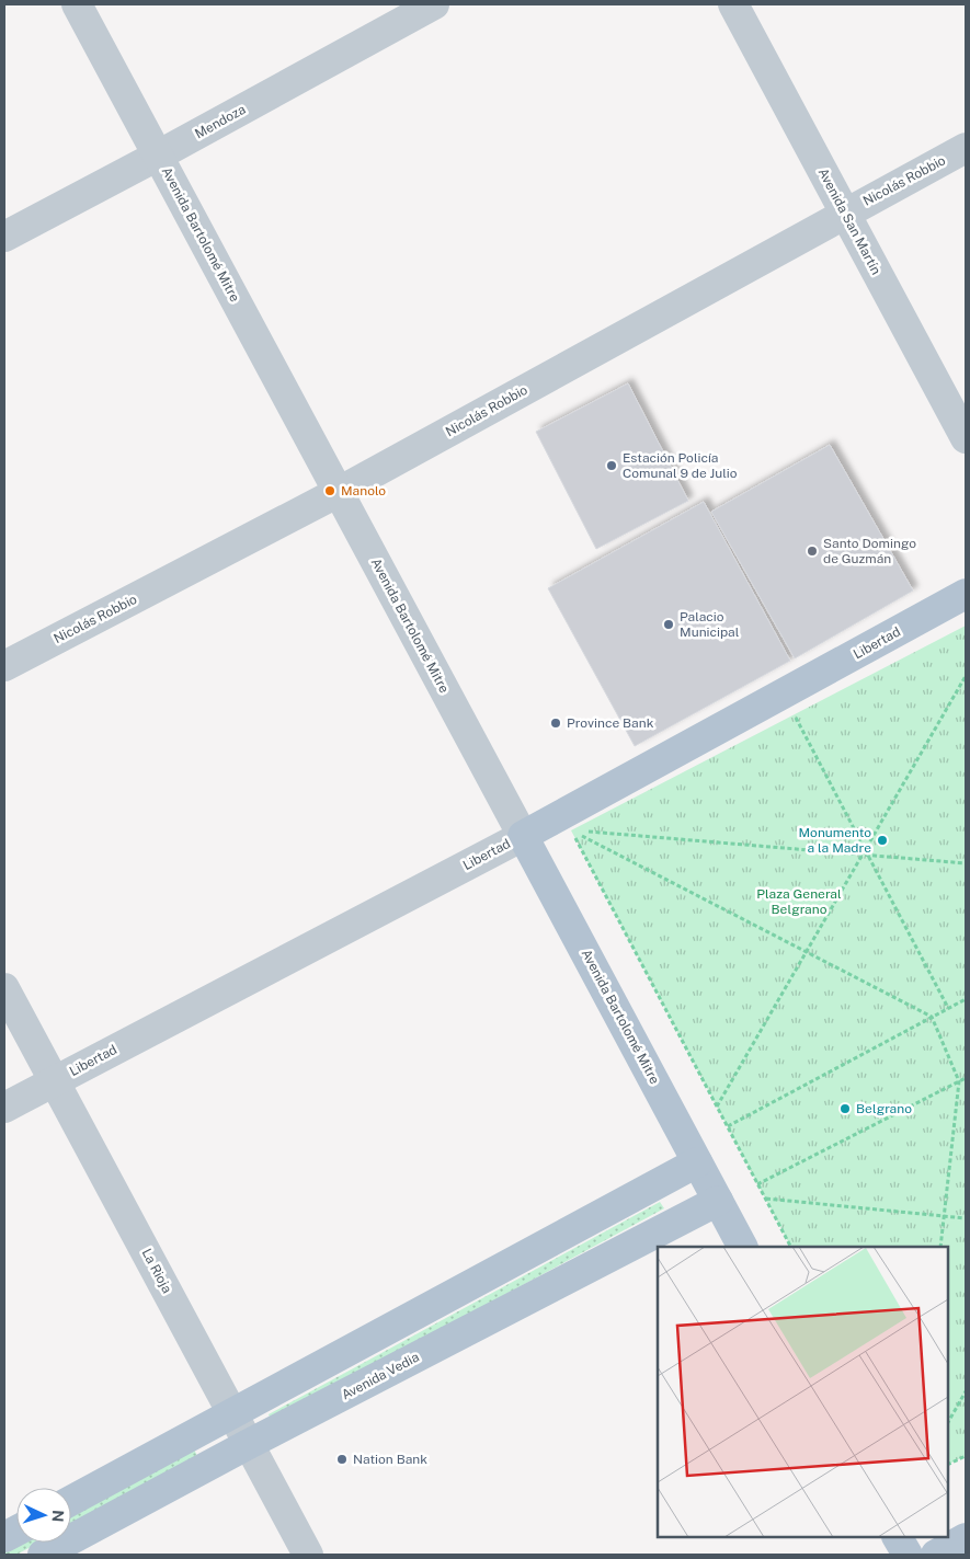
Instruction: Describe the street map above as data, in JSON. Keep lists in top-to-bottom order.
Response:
{
  "streets": {
    "main road": ["Avenida Bartolomé Mitre", "Libertad", "Avenida Vedia"],
    "street": [
      "Mendoza",
      "Nicolás Robbio",
      "Avenida San Martín",
      "La Rioja"
    ]
  },
  "crossings": [
    ["Mendoza", "Avenida Bartolomé Mitre"],
    ["Nicolás Robbio", "Avenida San Martín"],
    ["Nicolás Robbio", "Avenida Bartolomé Mitre"],
    ["Avenida Bartolomé Mitre", "Libertad"],
    ["Avenida Bartolomé Mitre", "Avenida Vedia"],
    ["Libertad", "La Rioja"],
    ["La Rioja", "Avenida Vedia"]
  ],
  "parks": ["Plaza General Belgrano"],
  "places": [
    "Estación Policía Comunal 9 de Julio",
    "Manolo",
    "Santo Domingo de Guzmán",
    "Palacio Municipal",
    "Province Bank",
    "Monumento a la Madre",
    "Belgrano",
    "Nation Bank"
  ],
  "north": "right"
}
